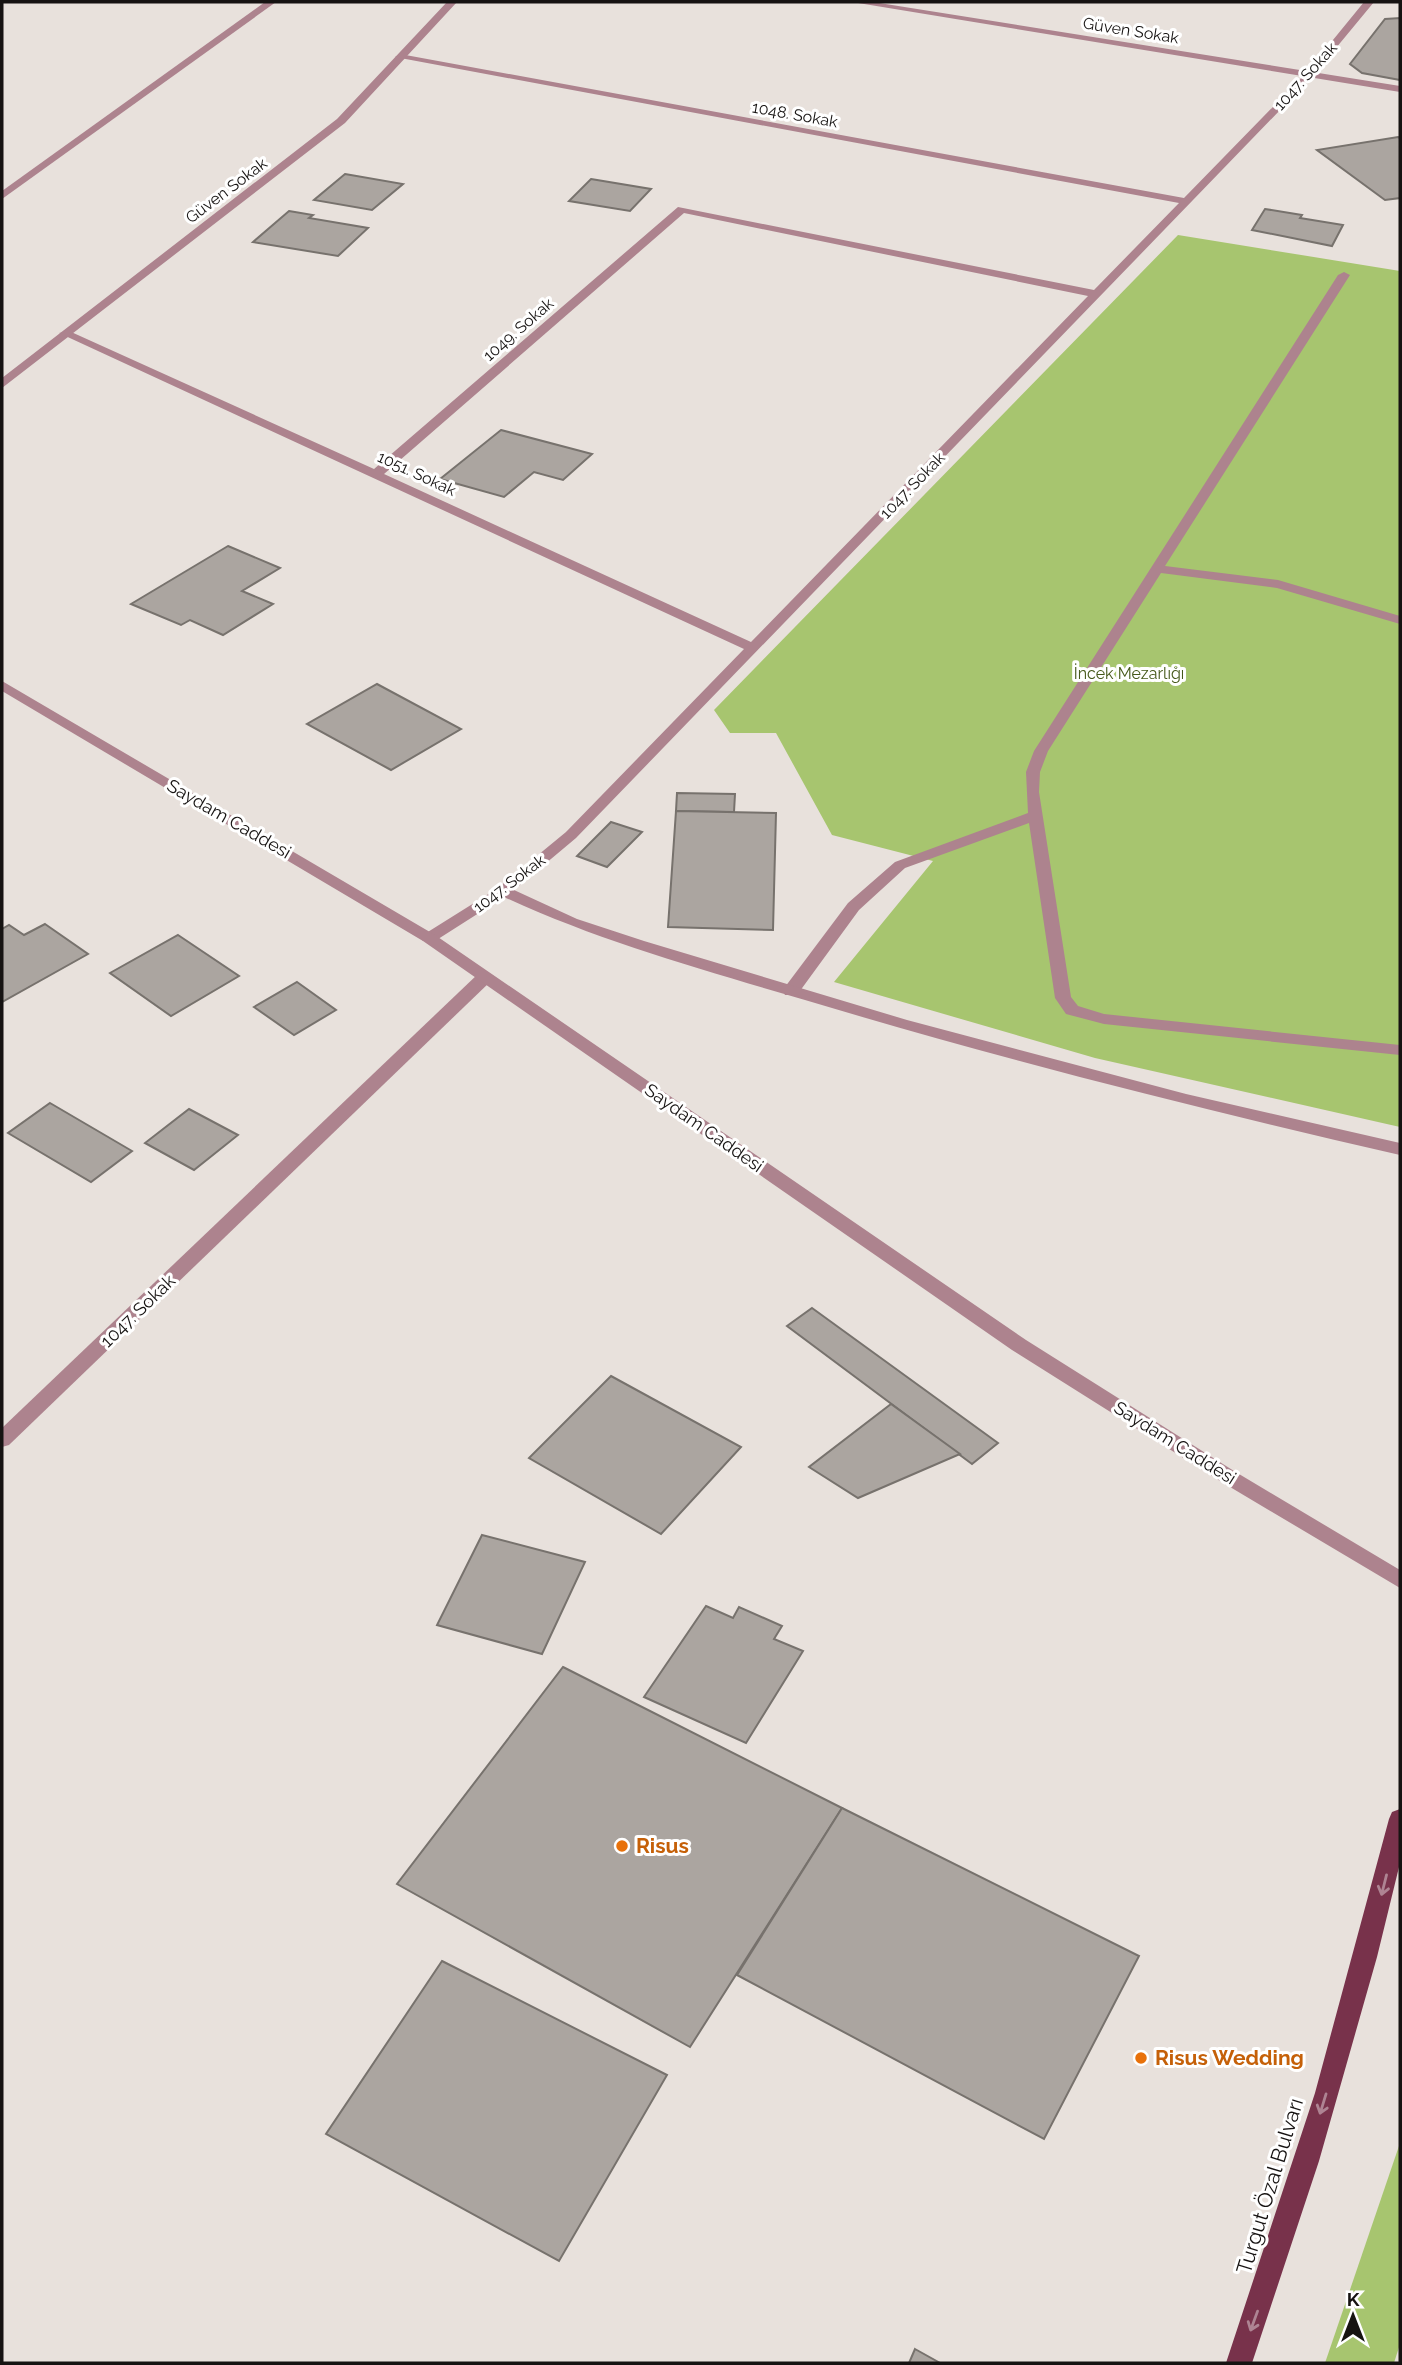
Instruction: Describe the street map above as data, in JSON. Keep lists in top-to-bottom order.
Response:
{
  "streets": {
    "main road": ["Turgut Özal Bulvarı"],
    "street": [
      "Güven Sokak",
      "1047. Sokak",
      "1048. Sokak",
      "1049. Sokak",
      "1051. Sokak",
      "Saydam Caddesi"
    ]
  },
  "crossings": [
    ["Güven Sokak", "1047. Sokak"],
    ["Güven Sokak", "1048. Sokak"],
    ["Güven Sokak", "1051. Sokak"],
    ["1047. Sokak", "1048. Sokak"],
    ["1047. Sokak", "1049. Sokak"],
    ["1047. Sokak", "1051. Sokak"],
    ["1047. Sokak", "Saydam Caddesi"],
    ["1049. Sokak", "1051. Sokak"]
  ],
  "one_way": ["Turgut Özal Bulvarı"],
  "parks": ["İncek Mezarlığı"],
  "places": ["Risus", "Risus Wedding"],
  "north": "top"
}
